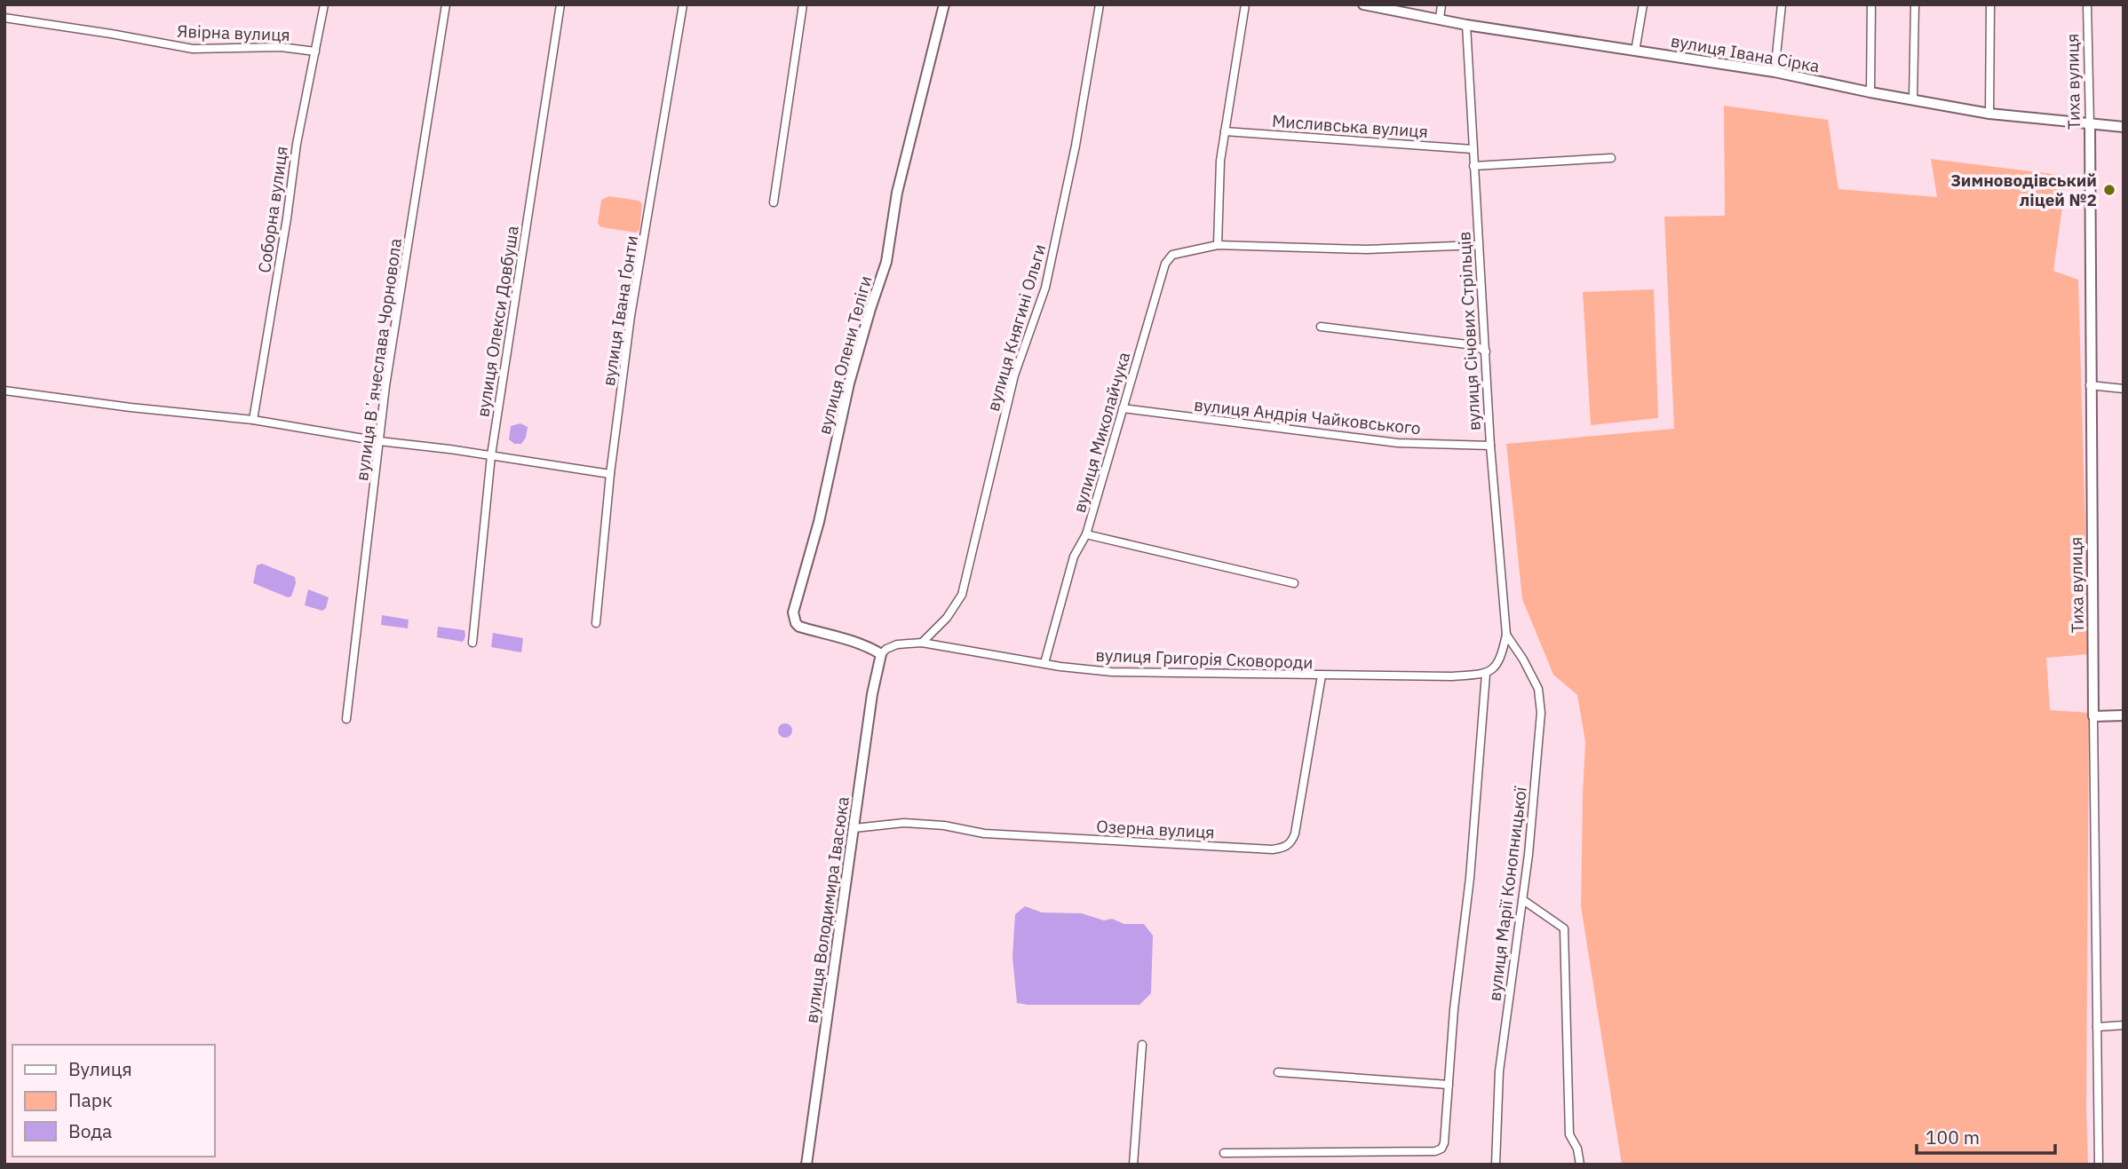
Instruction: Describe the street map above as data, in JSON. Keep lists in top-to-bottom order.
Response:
{
  "streets": {
    "street": [
      "Явірна вулиця",
      "вулиця Івана Сірка",
      "Тиха вулиця",
      "Мисливська вулиця",
      "Соборна вулиця",
      "вулиця Івана Ґонти",
      "вулиця Олекси Довбуша",
      "вулиця Княгині Ольги",
      "вулиця Січових Стрільців",
      "вулиця Олени Теліги",
      "вулиця Вʼячеслава Чорновола",
      "вулиця Андрія Чайковського",
      "вулиця Миколайчука",
      "вулиця Григорія Сковороди",
      "Озерна вулиця",
      "вулиця Марії Конопницької",
      "вулиця Володимира Івасюка"
    ]
  },
  "crossings": [
    ["Явірна вулиця", "Соборна вулиця"],
    ["вулиця Івана Сірка", "Тиха вулиця"],
    ["вулиця Івана Сірка", "вулиця Січових Стрільців"],
    ["Мисливська вулиця", "вулиця Січових Стрільців"],
    ["вулиця Княгині Ольги", "вулиця Григорія Сковороди"],
    ["вулиця Січових Стрільців", "вулиця Андрія Чайковського"],
    ["вулиця Січових Стрільців", "вулиця Миколайчука"],
    ["вулиця Січових Стрільців", "вулиця Марії Конопницької"],
    ["вулиця Олени Теліги", "вулиця Григорія Сковороди"],
    ["вулиця Олени Теліги", "вулиця Володимира Івасюка"],
    ["вулиця Андрія Чайковського", "вулиця Миколайчука"],
    ["вулиця Миколайчука", "вулиця Григорія Сковороди"],
    ["вулиця Григорія Сковороди", "Озерна вулиця"],
    ["вулиця Григорія Сковороди", "вулиця Володимира Івасюка"],
    ["Озерна вулиця", "вулиця Володимира Івасюка"]
  ],
  "places": ["Зимноводівський ліцей №2"],
  "legend": ["Вулиця", "Парк", "Вода"],
  "scale_bar": "100 m"
}
